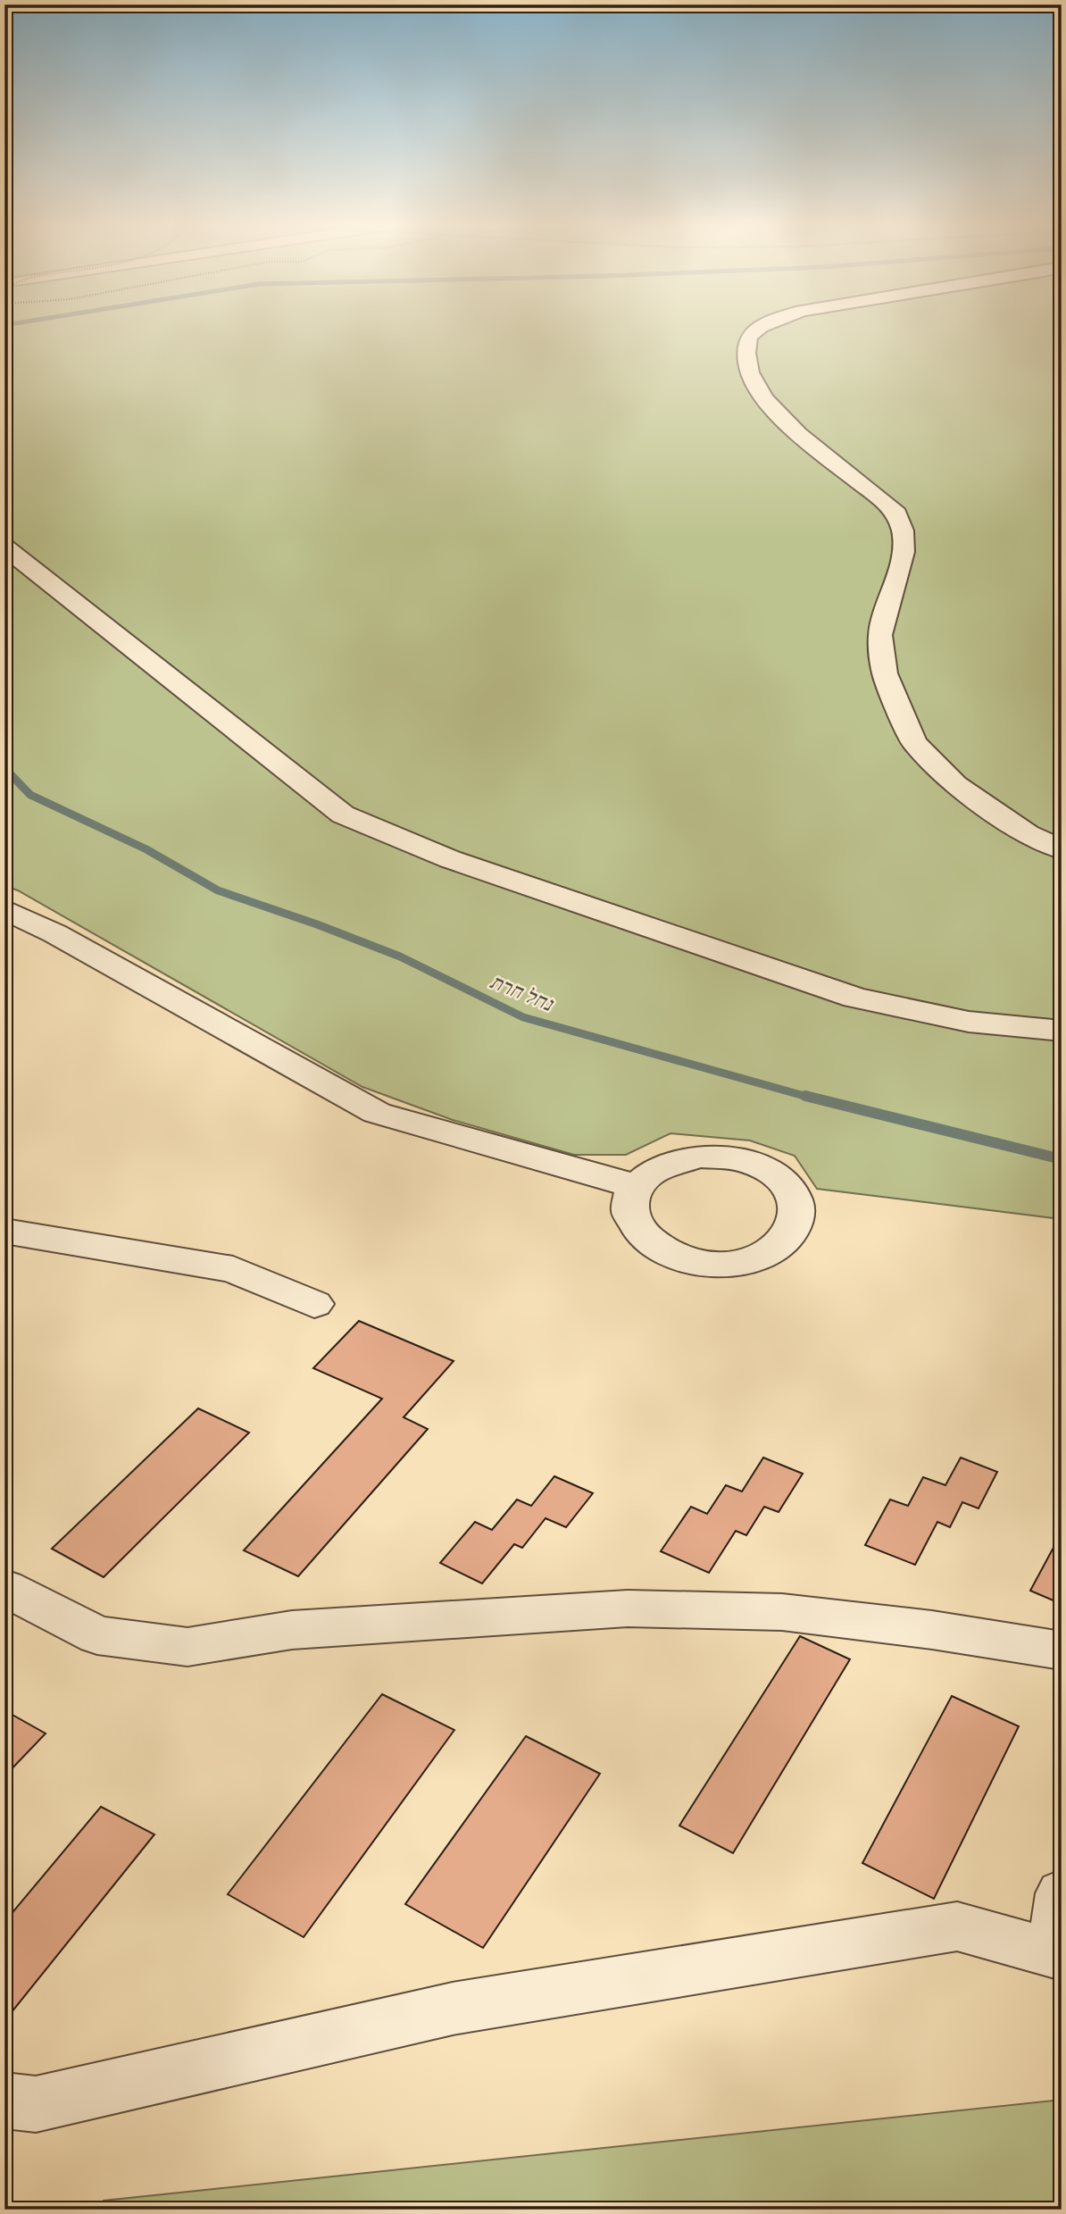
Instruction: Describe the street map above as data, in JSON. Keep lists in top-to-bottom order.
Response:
{
  "water": ["נחל חרת"]
}
